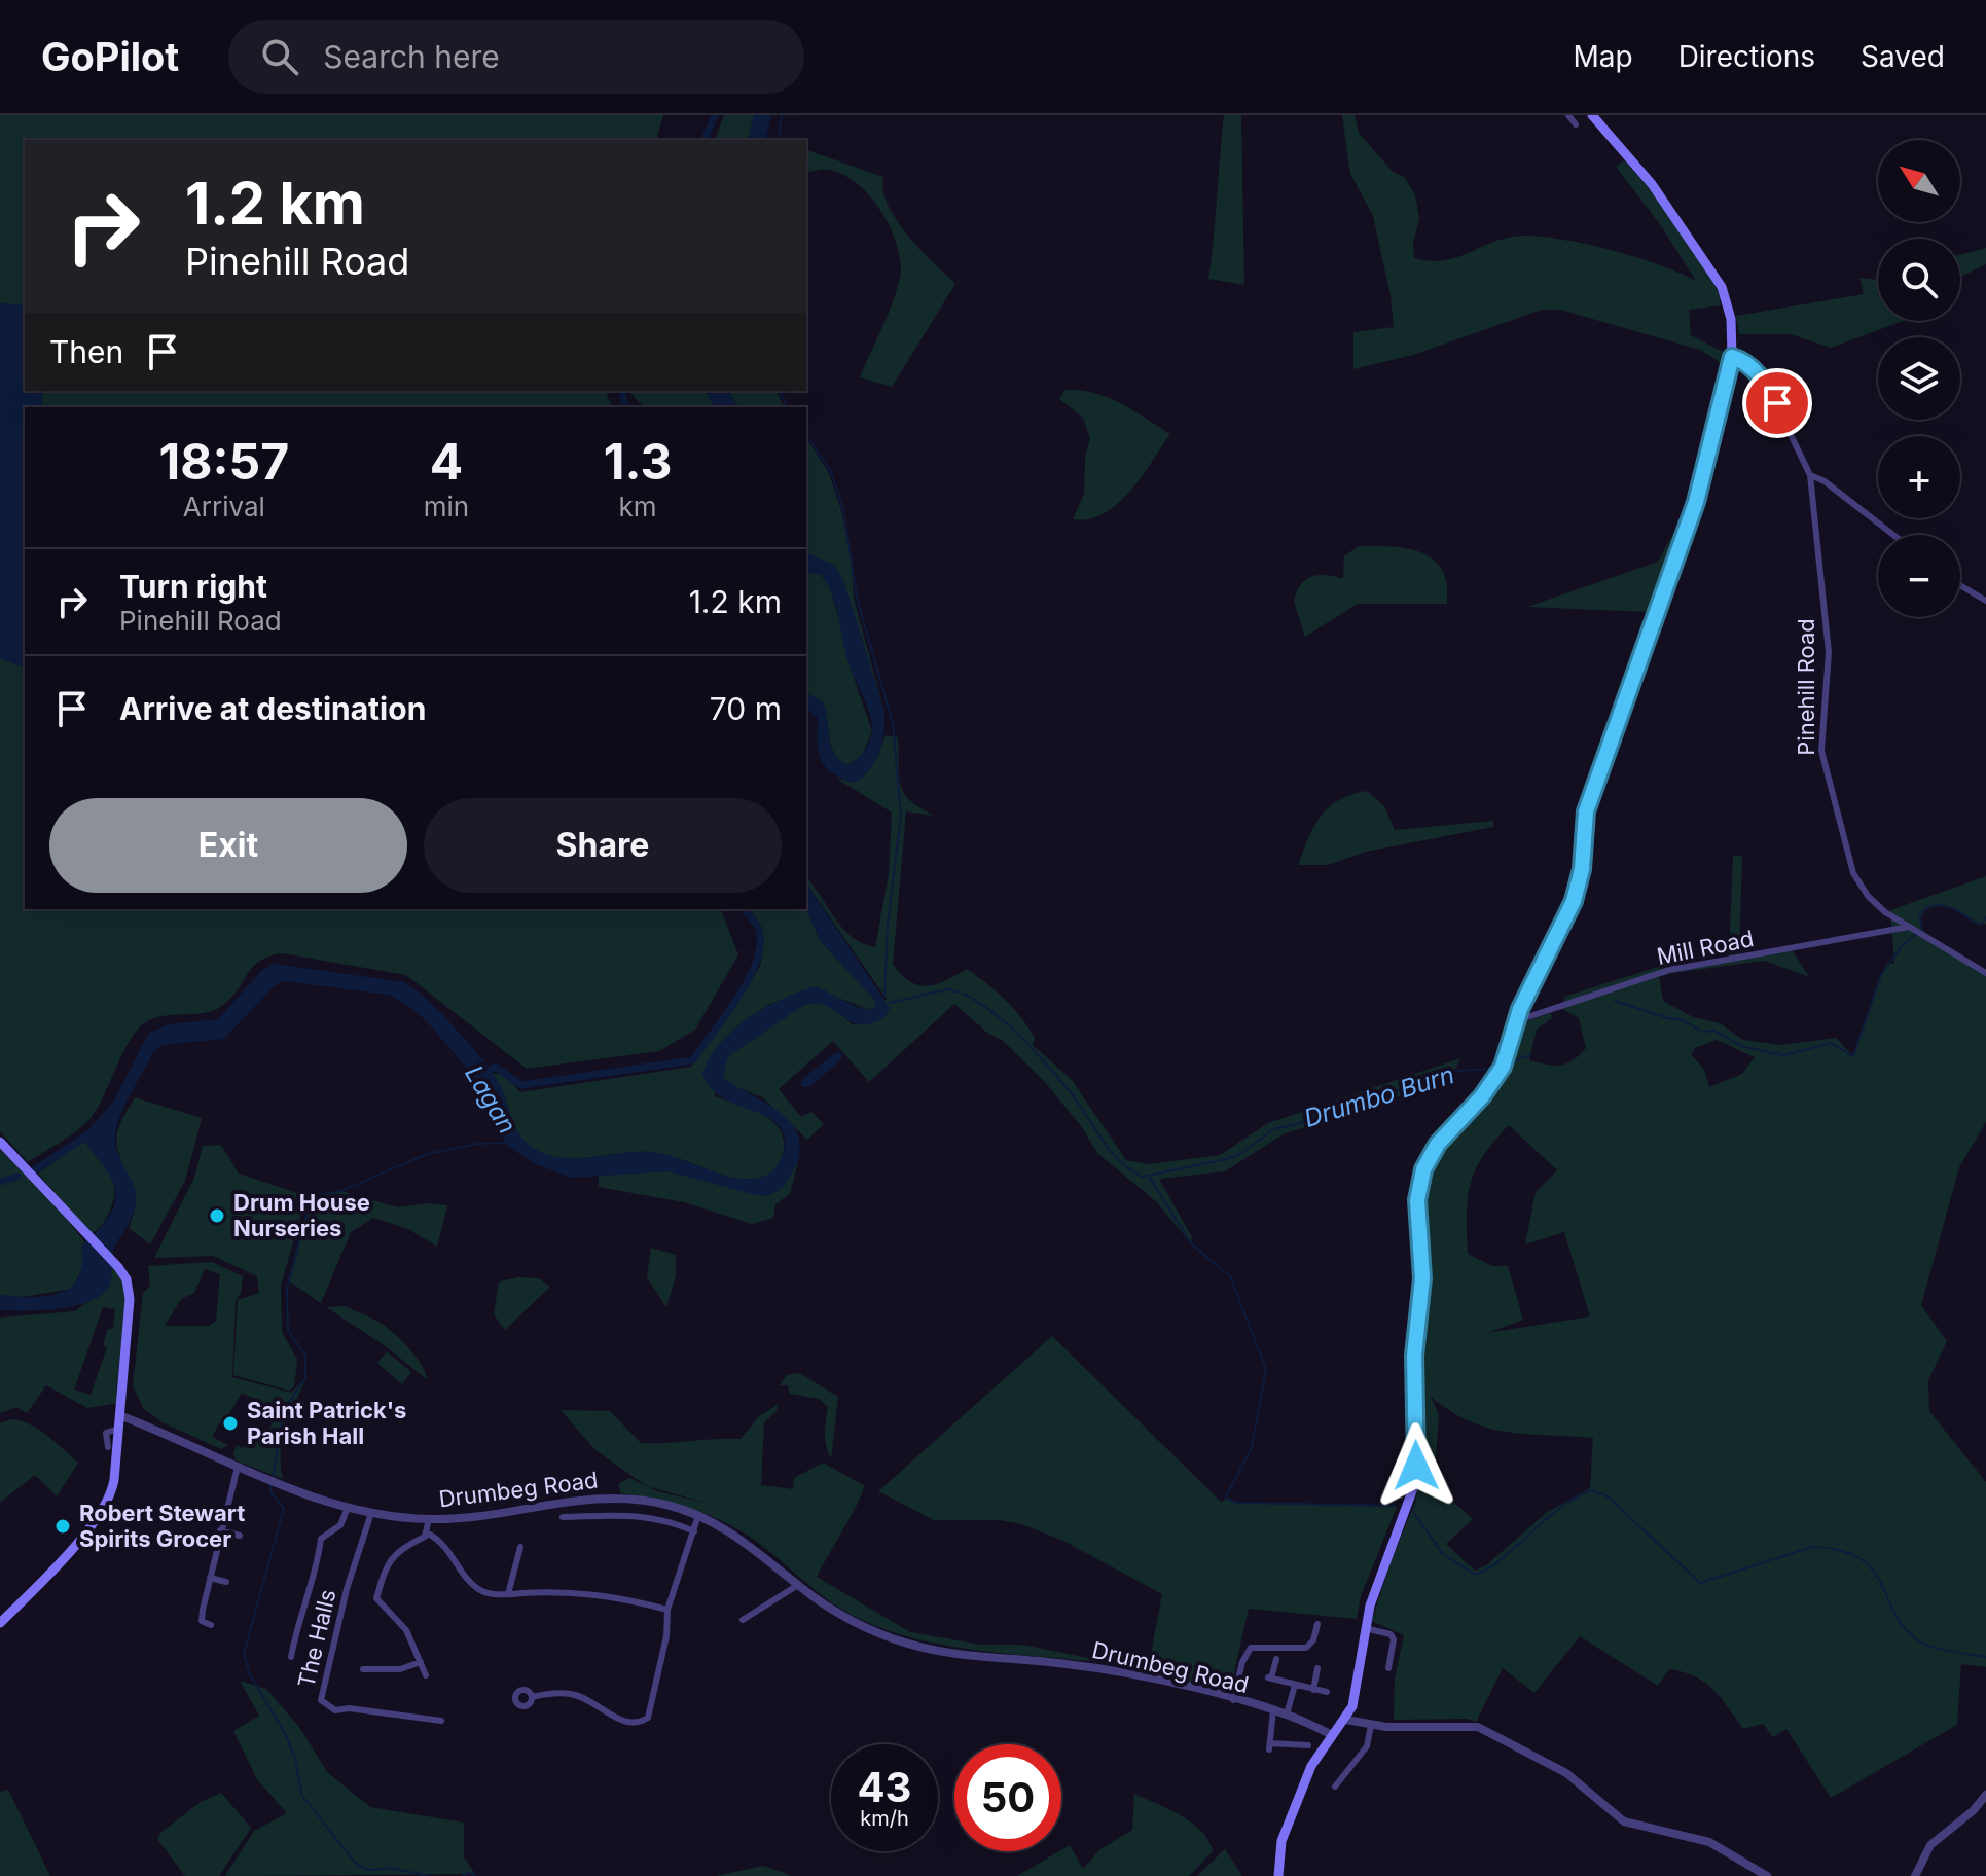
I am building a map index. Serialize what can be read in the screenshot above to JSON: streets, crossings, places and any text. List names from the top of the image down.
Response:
{
  "streets": {
    "street": [
      "Pinehill Road",
      "Mill Road",
      "Drumbeg Road",
      "The Halls"
    ]
  },
  "crossings": [
    ["Pinehill Road", "Mill Road"],
    ["Drumbeg Road", "The Halls"]
  ],
  "water": ["Drumbo Burn", "Lagan"],
  "places": ["Drum House Nurseries", "Saint Patrick's Parish Hall", "Robert Stewart Spirits Grocer"],
  "north": "top left",
  "page": {
    "header": "GoPilot",
    "search": "Search here",
    "nav": ["Map", "Directions", "Saved"],
    "map_buttons": ["+", "−"],
    "turn": ["1.2 km", "Pinehill Road"],
    "then": "Then",
    "eta": [
      "18:57",
      "Arrival",
      "4",
      "min",
      "1.3",
      "km"
    ],
    "list": [
      {
        "name": "Turn right",
        "note": "Pinehill Road",
        "value": "1.2 km"
      },
      {
        "name": "Arrive at destination",
        "value": "70 m"
      }
    ],
    "buttons": ["Exit", "Share"],
    "speed": "43 km/h",
    "limit": "50"
  }
}
